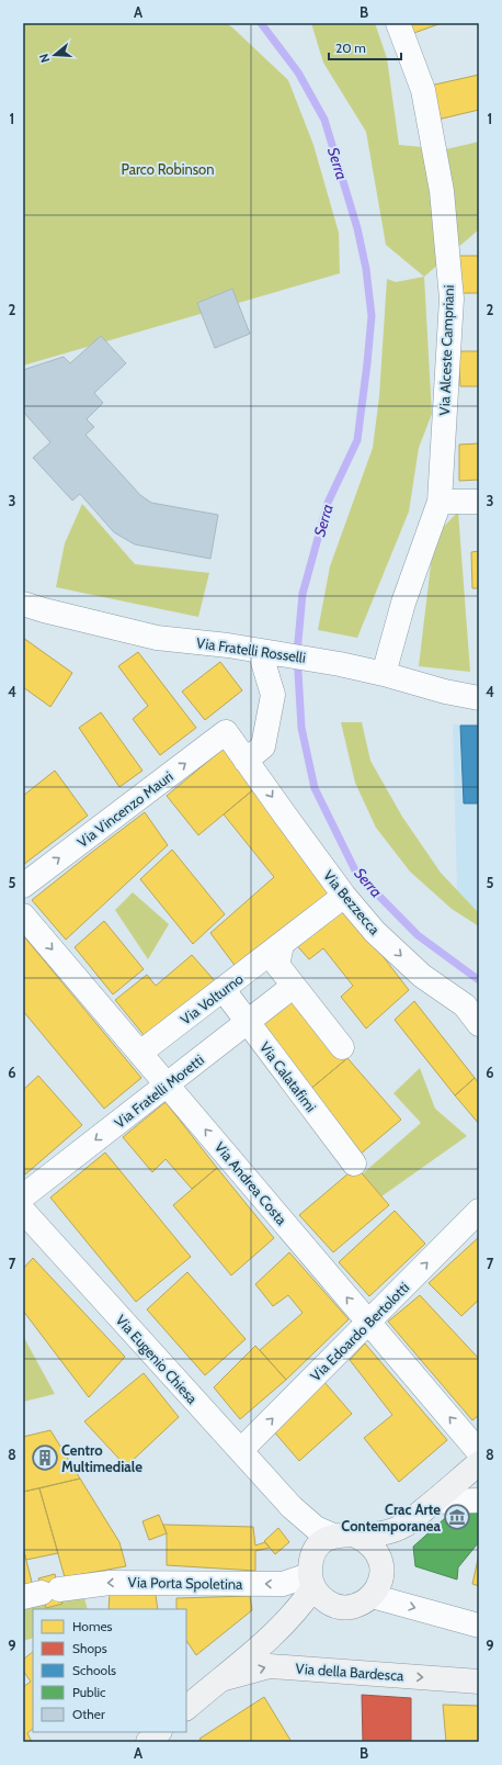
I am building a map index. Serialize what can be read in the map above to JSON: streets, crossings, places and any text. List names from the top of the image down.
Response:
{
  "streets": {
    "street": [
      "Via Alceste Campriani",
      "Via Fratelli Rosselli",
      "Via Vincenzo Mauri",
      "Via Bezzecca",
      "Via Volturno",
      "Via Calatafimi",
      "Via Fratelli Moretti",
      "Via Andrea Costa",
      "Via Edoardo Bertolotti",
      "Via Eugenio Chiesa",
      "Via Porta Spoletina",
      "Via della Bardesca"
    ]
  },
  "crossings": [
    ["Via Alceste Campriani", "Via Fratelli Rosselli"],
    ["Via Vincenzo Mauri", "Via Bezzecca"],
    ["Via Bezzecca", "Via Volturno"],
    ["Via Volturno", "Via Calatafimi"],
    ["Via Volturno", "Via Andrea Costa"],
    ["Via Calatafimi", "Via Fratelli Moretti"],
    ["Via Fratelli Moretti", "Via Andrea Costa"],
    ["Via Andrea Costa", "Via Edoardo Bertolotti"],
    ["Via Edoardo Bertolotti", "Via Eugenio Chiesa"],
    ["Via Eugenio Chiesa", "Via Porta Spoletina"]
  ],
  "one_way": [
    "Via Vincenzo Mauri",
    "Via Bezzecca",
    "Via Fratelli Moretti",
    "Via Porta Spoletina"
  ],
  "water": ["Serra"],
  "parks": ["Parco Robinson"],
  "places": {
    "building": ["Centro Multimediale"],
    "museum": ["Crac Arte Contemporanea"]
  },
  "legend": [
    "Homes",
    "Shops",
    "Schools",
    "Public",
    "Other"
  ],
  "scale_bar": "20 m",
  "north": "left",
  "grid": {
    "columns": ["A", "B"],
    "rows": [
      "1",
      "2",
      "3",
      "4",
      "5",
      "6",
      "7",
      "8",
      "9"
    ]
  }
}
